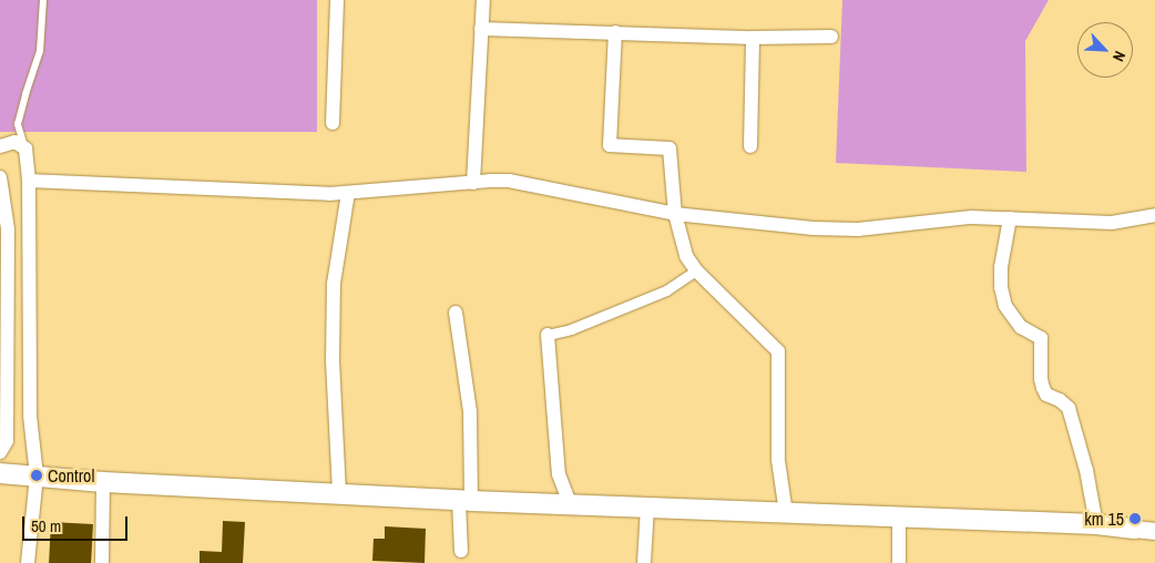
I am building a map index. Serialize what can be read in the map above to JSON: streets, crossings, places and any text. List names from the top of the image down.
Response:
{
  "places": ["Control", "km 15"],
  "scale_bar": "50 m",
  "north": "bottom right"
}
